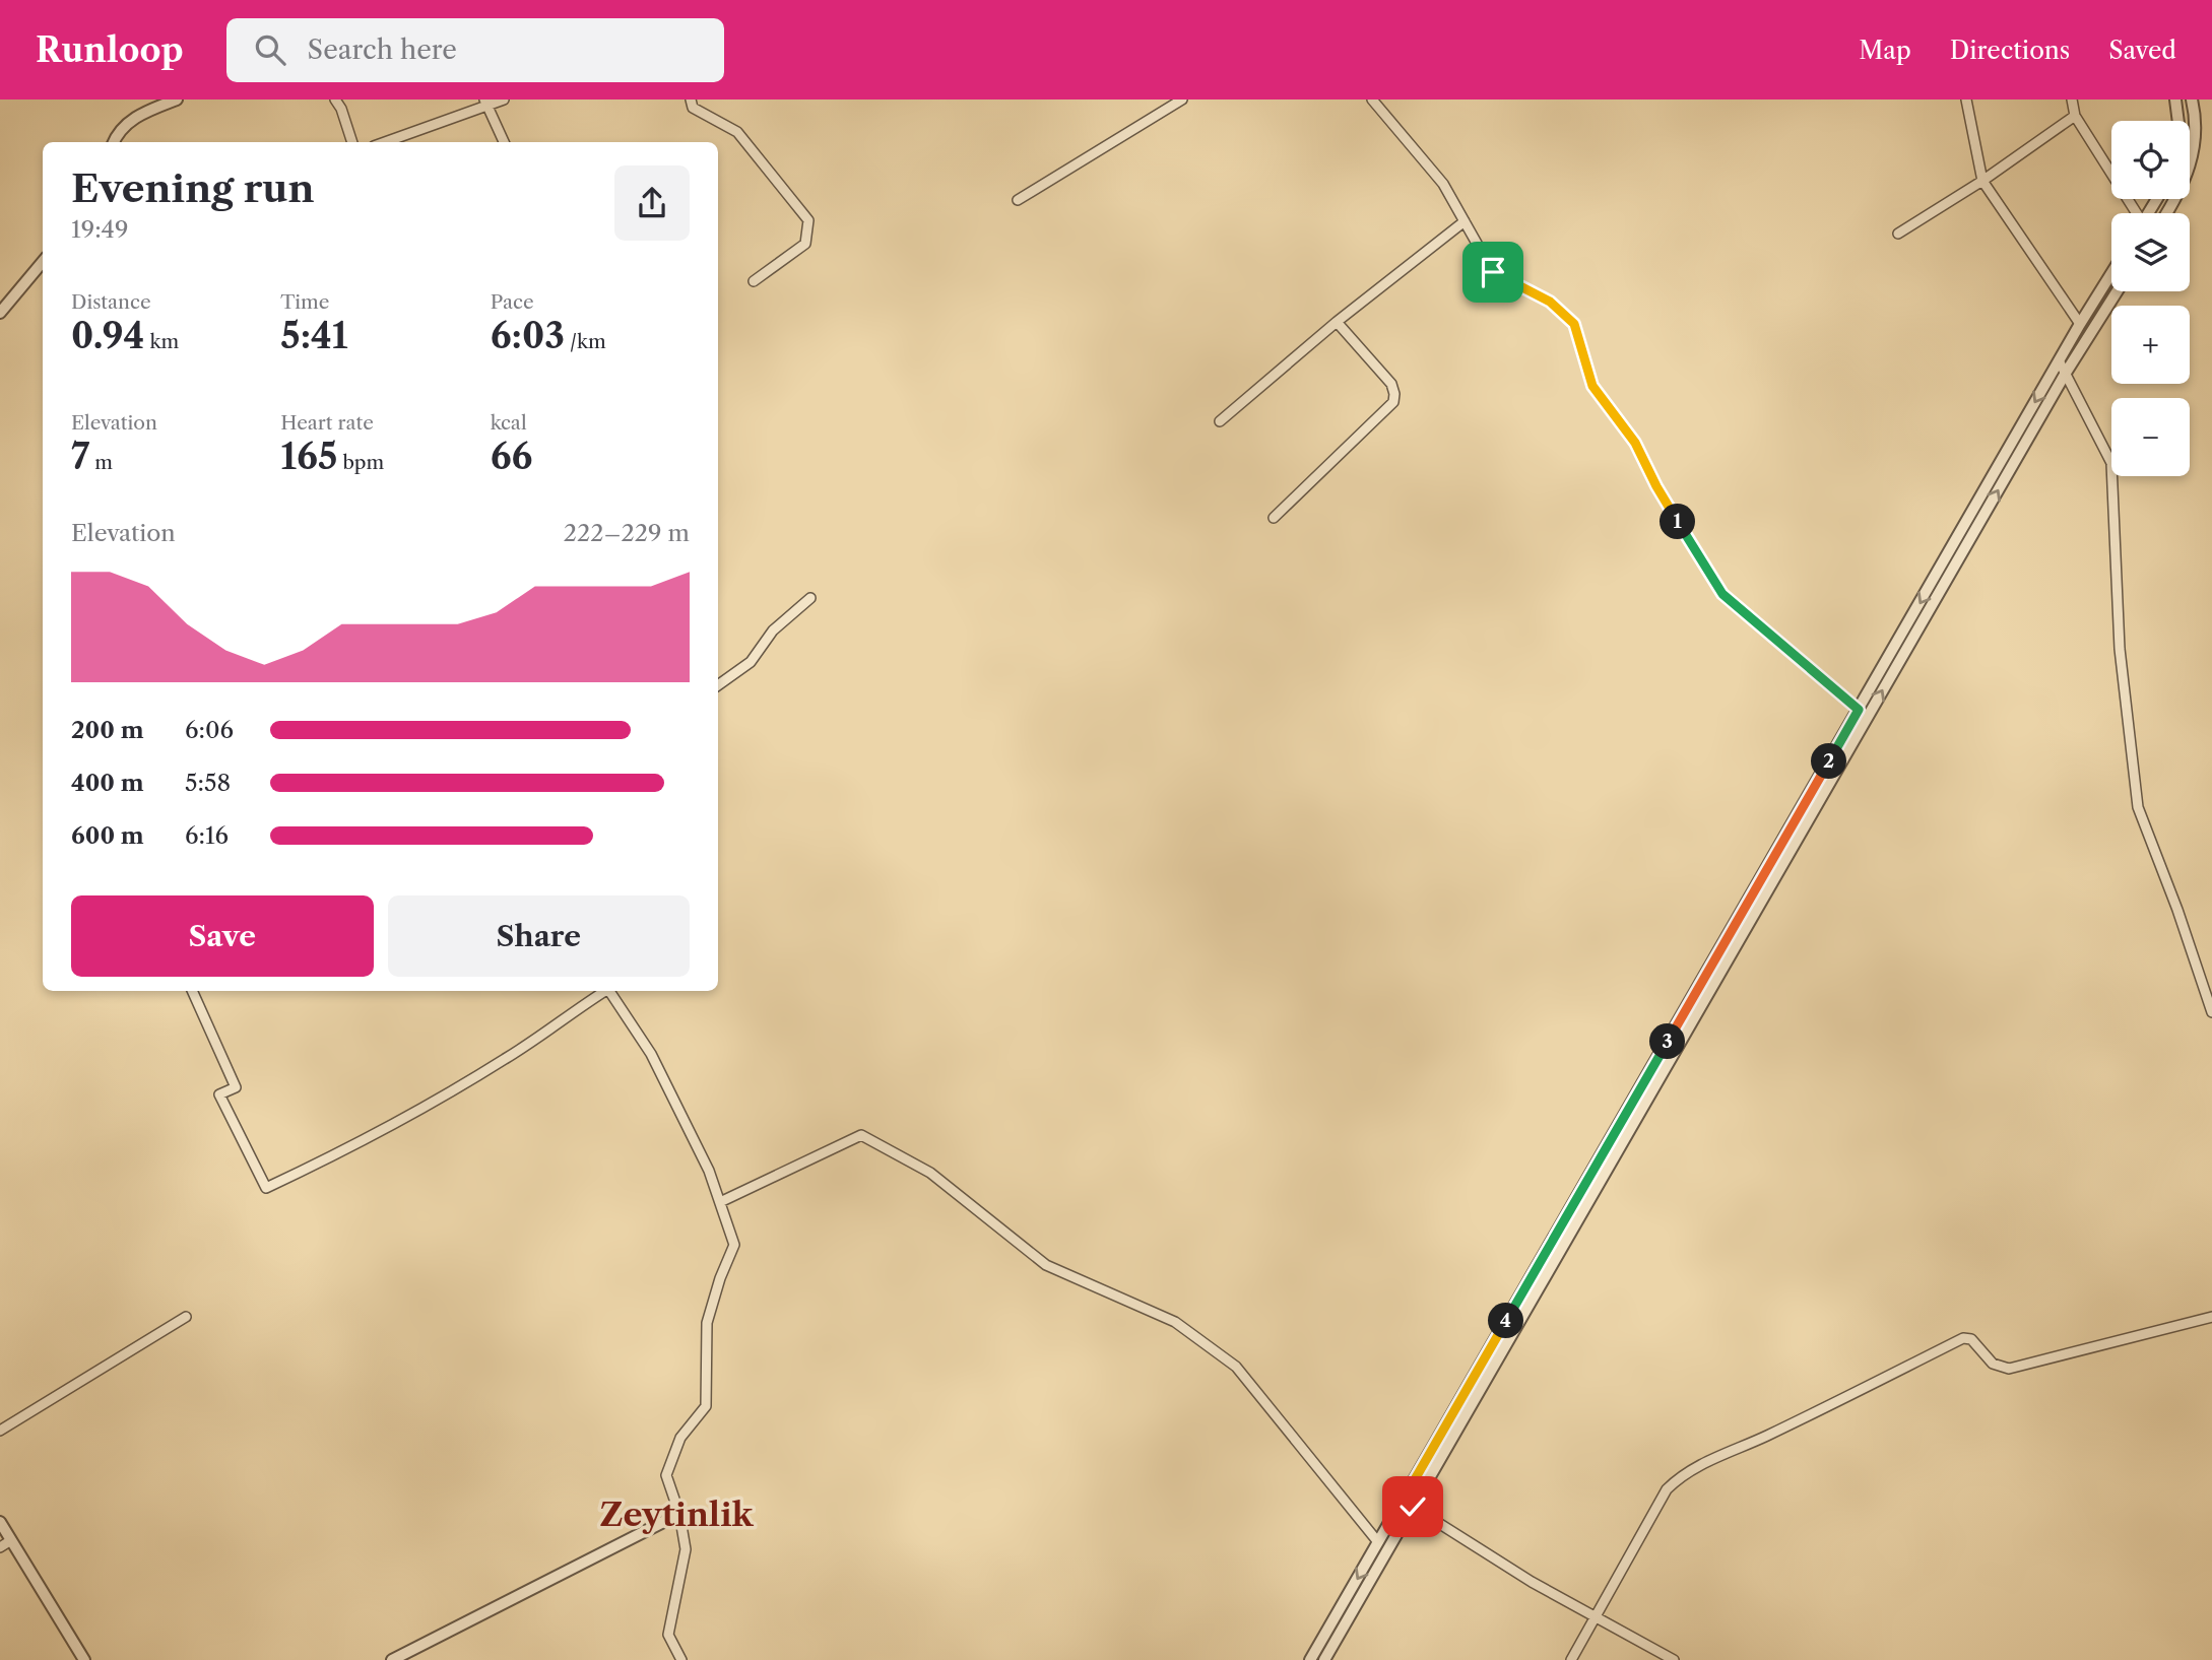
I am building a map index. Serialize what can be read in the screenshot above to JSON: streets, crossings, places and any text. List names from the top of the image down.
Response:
{
  "districts": ["Zeytinlik"],
  "page": {
    "header": "Runloop",
    "search": "Search here",
    "nav": ["Map", "Directions", "Saved"],
    "map_buttons": ["+", "−"],
    "heading": ["Evening run", "19:49"],
    "stats": [
      ["Distance", "0.94 km"],
      ["Time", "5:41"],
      ["Pace", "6:03 /km"],
      ["Elevation", "7 m"],
      ["Heart rate", "165 bpm"],
      ["kcal", "66"]
    ],
    "pins": [
      "1",
      "2",
      "3",
      "4"
    ],
    "chart": ["Elevation", "222–229 m"],
    "list": [
      {
        "name": "200 m",
        "note": "6:06"
      },
      {
        "name": "400 m",
        "note": "5:58"
      },
      {
        "name": "600 m",
        "note": "6:16"
      }
    ],
    "buttons": ["Save", "Share"]
  }
}
